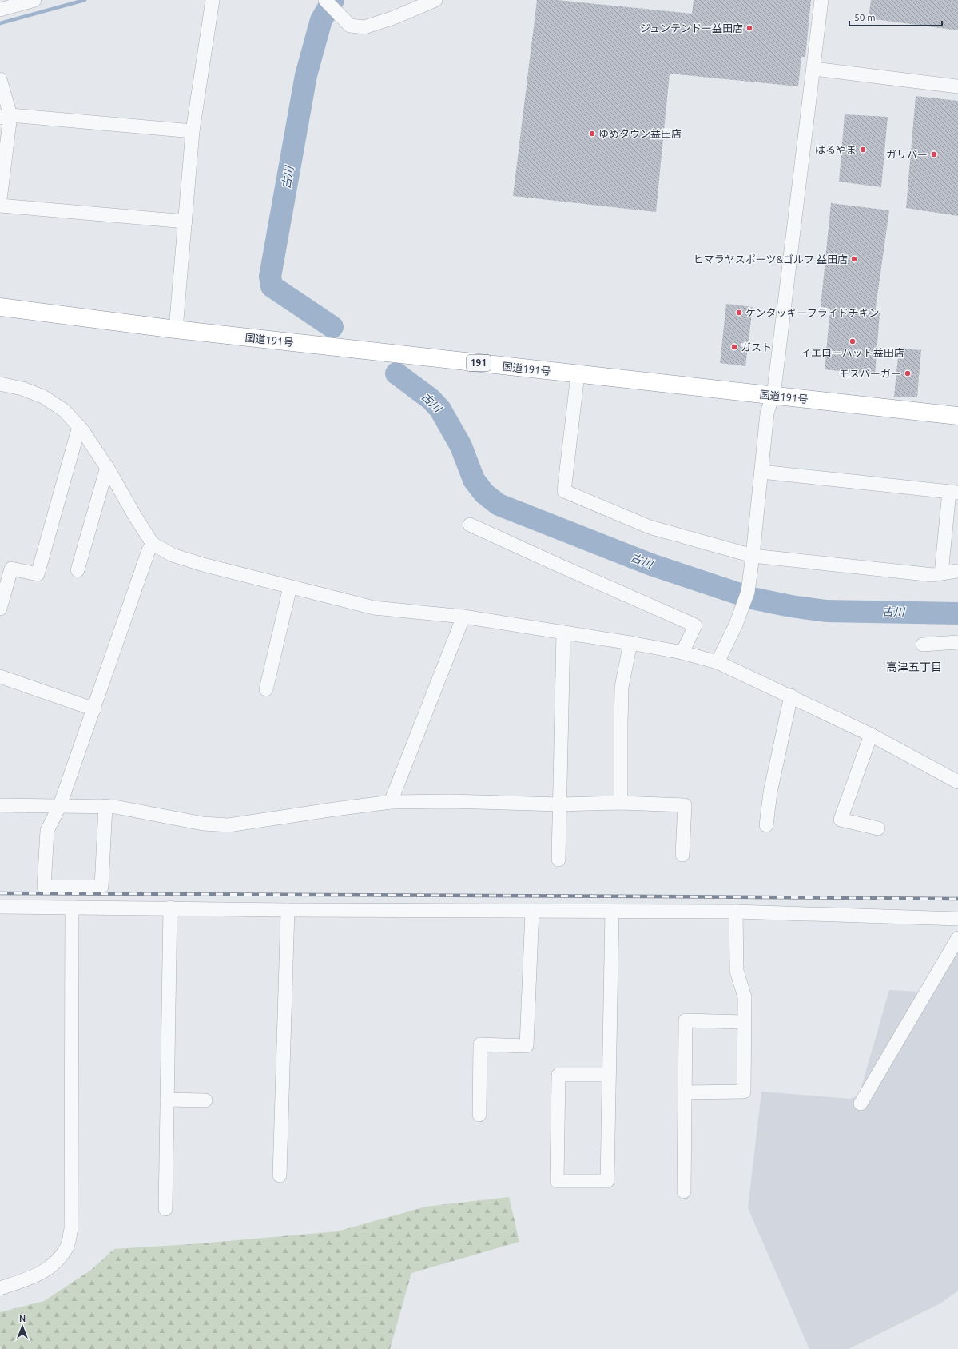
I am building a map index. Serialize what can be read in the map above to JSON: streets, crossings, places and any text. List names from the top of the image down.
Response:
{
  "streets": {
    "highway": ["国道191号", "191"]
  },
  "districts": ["高津五丁目"],
  "water": ["古川"],
  "places": [
    "ジュンテンドー益田店",
    "ゆめタウン益田店",
    "はるやま",
    "ガリバー",
    "ヒマラヤスポーツ&ゴルフ 益田店",
    "ケンタッキーフライドチキン",
    "イエローハット益田店",
    "ガスト",
    "モスバーガー"
  ],
  "scale_bar": "50 m",
  "north": "top"
}
